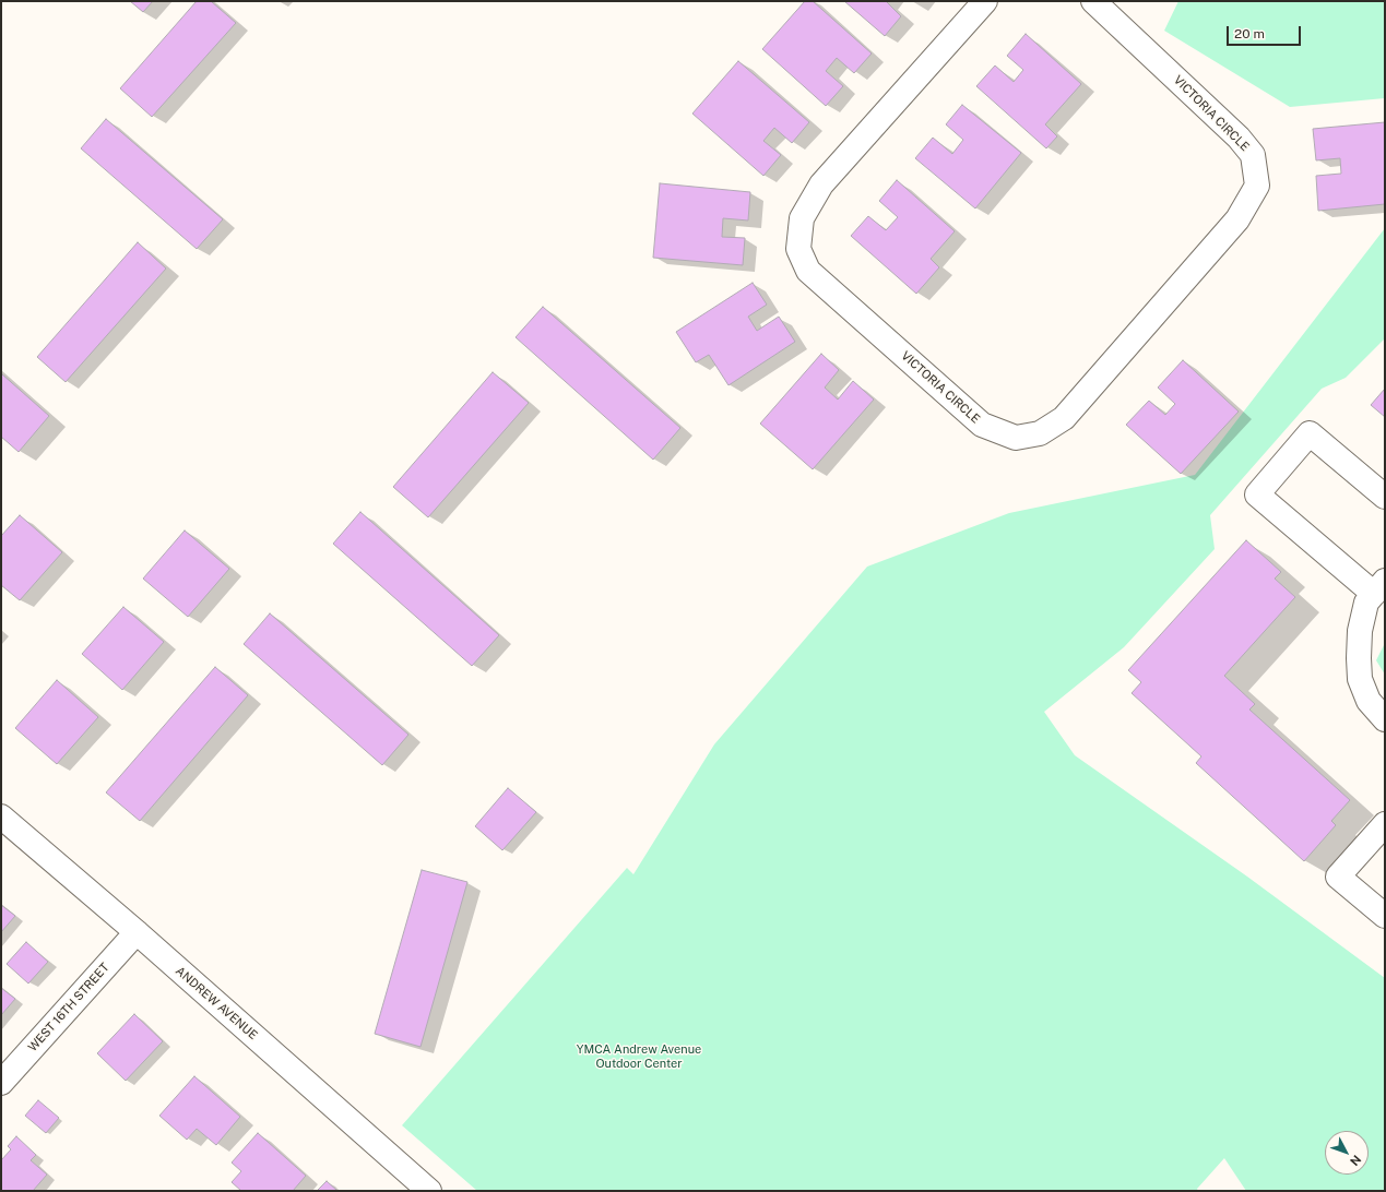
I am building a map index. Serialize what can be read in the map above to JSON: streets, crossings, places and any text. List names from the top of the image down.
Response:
{
  "streets": {
    "street": ["VICTORIA CIRCLE", "ANDREW AVENUE", "WEST 16TH STREET"]
  },
  "crossings": [
    ["ANDREW AVENUE", "WEST 16TH STREET"]
  ],
  "parks": ["YMCA Andrew Avenue Outdoor Center"],
  "scale_bar": "20 m",
  "north": "bottom right"
}
